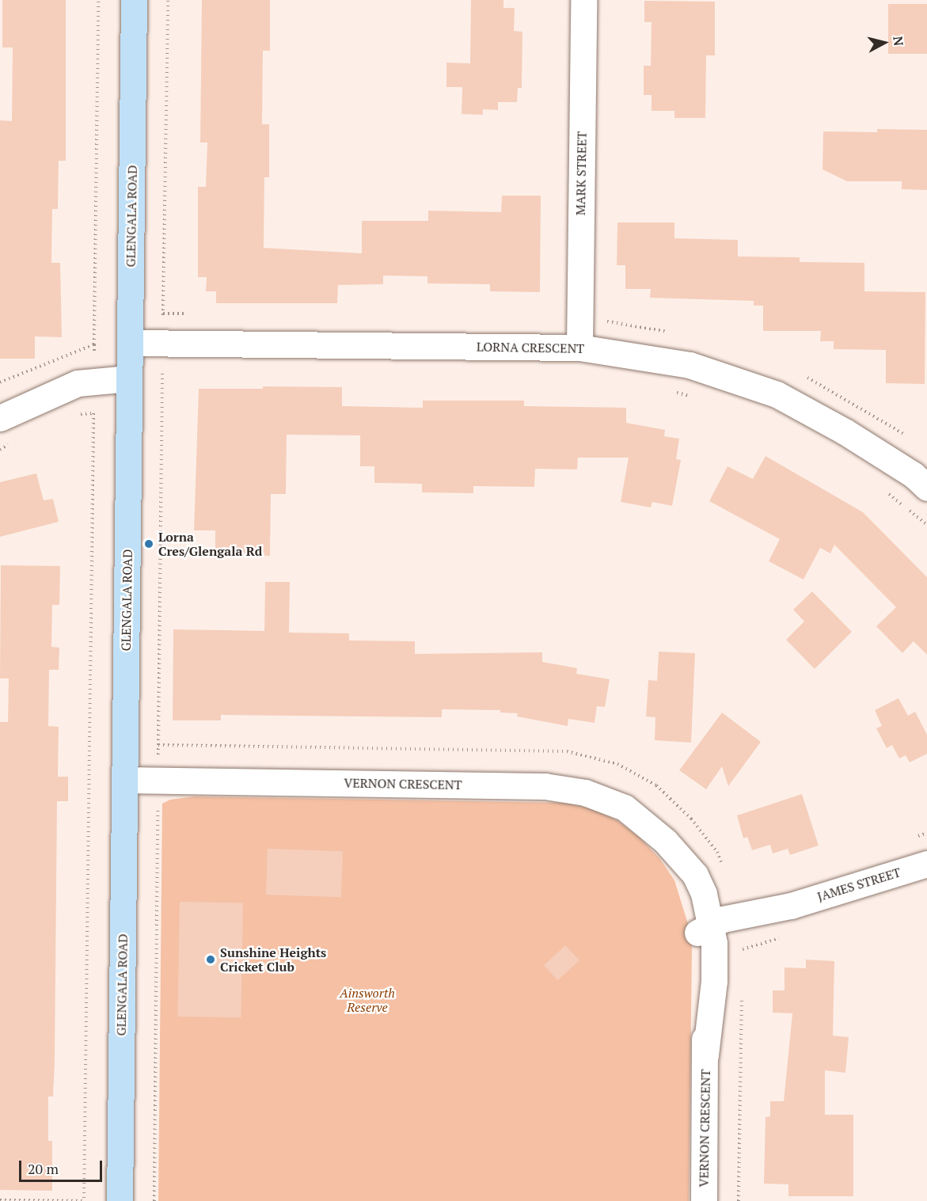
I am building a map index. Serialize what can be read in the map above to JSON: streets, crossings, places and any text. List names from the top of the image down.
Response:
{
  "streets": {
    "street": [
      "MARK STREET",
      "GLENGALA ROAD",
      "LORNA CRESCENT",
      "VERNON CRESCENT",
      "JAMES STREET"
    ]
  },
  "crossings": [
    ["MARK STREET", "LORNA CRESCENT"],
    ["GLENGALA ROAD", "LORNA CRESCENT"],
    ["GLENGALA ROAD", "VERNON CRESCENT"],
    ["VERNON CRESCENT", "JAMES STREET"]
  ],
  "parks": ["Ainsworth Reserve"],
  "places": ["Lorna Cres/Glengala Rd", "Sunshine Heights Cricket Club"],
  "scale_bar": "20 m",
  "north": "right"
}
